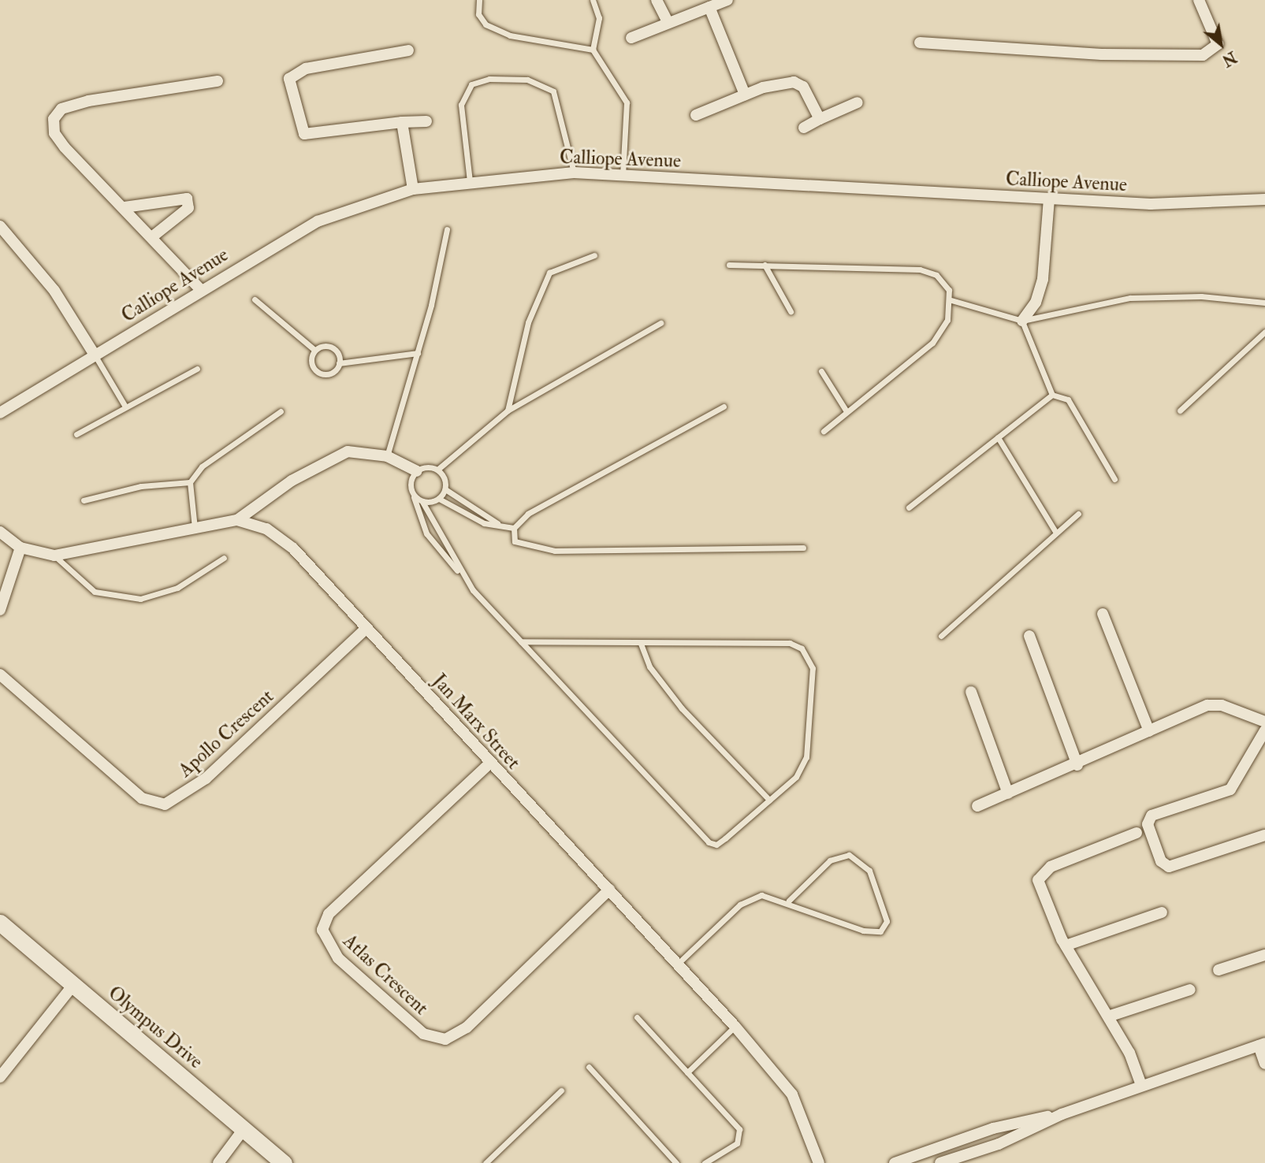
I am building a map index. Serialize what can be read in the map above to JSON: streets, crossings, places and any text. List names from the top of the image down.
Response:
{
  "streets": {
    "street": [
      "Calliope Avenue",
      "Jan Marx Street",
      "Apollo Crescent",
      "Atlas Crescent",
      "Olympus Drive"
    ]
  },
  "crossings": [
    ["Jan Marx Street", "Apollo Crescent"],
    ["Jan Marx Street", "Atlas Crescent"]
  ],
  "north": "bottom right"
}
